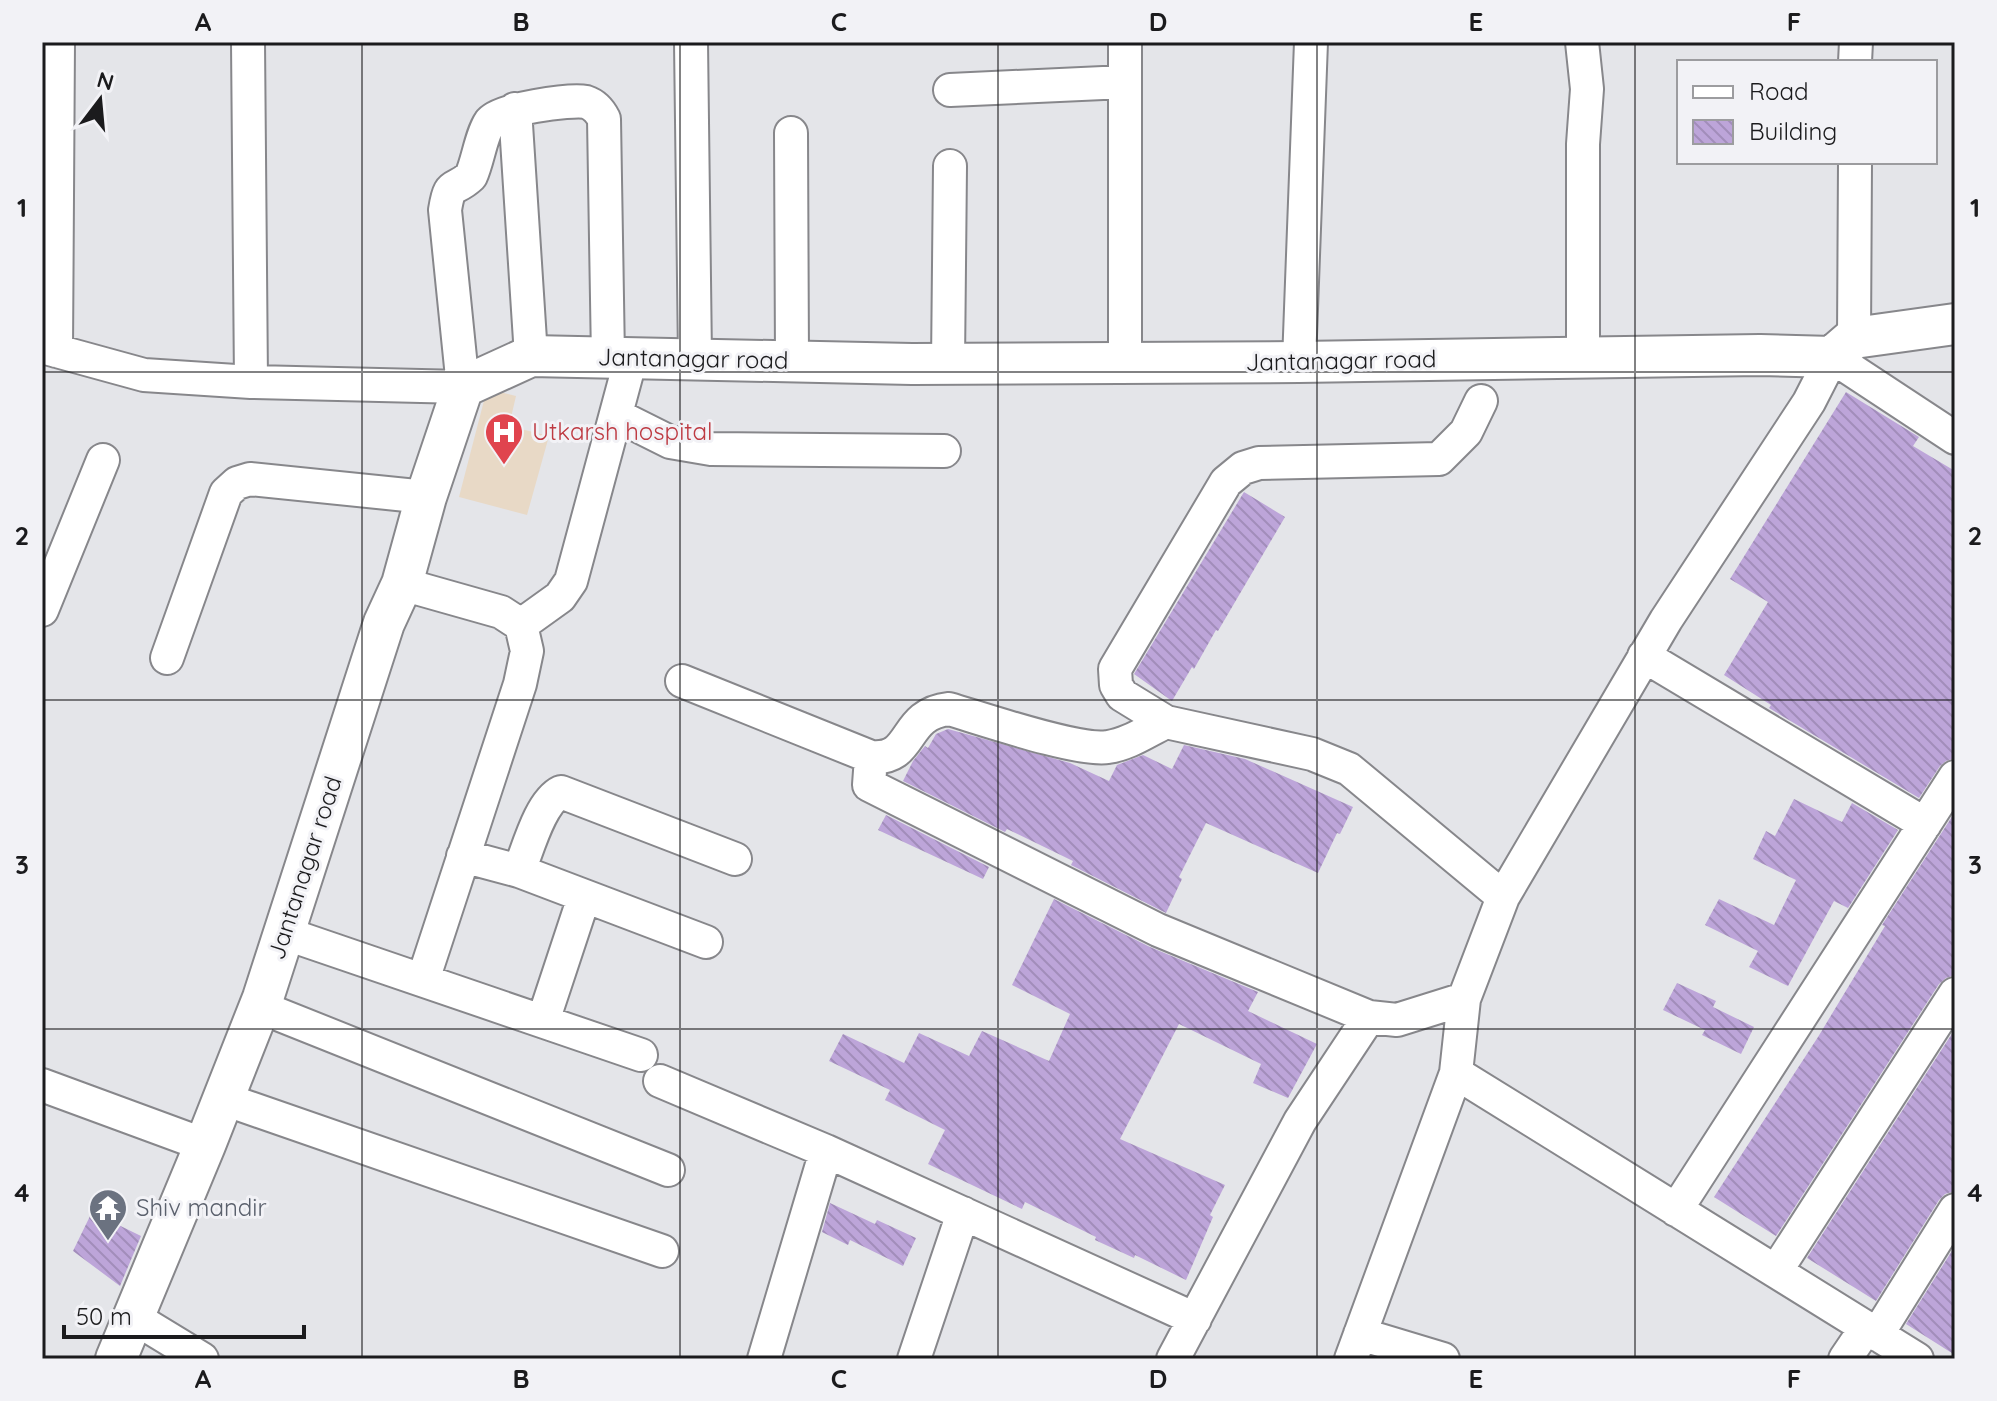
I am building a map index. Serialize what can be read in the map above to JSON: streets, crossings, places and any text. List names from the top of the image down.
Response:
{
  "streets": {
    "street": ["Jantanagar road"]
  },
  "places": {
    "hospital": ["Utkarsh hospital"],
    "temple": ["Shiv mandir"]
  },
  "legend": ["Road", "Building"],
  "scale_bar": "50 m",
  "north": "top",
  "grid": {
    "columns": [
      "A",
      "B",
      "C",
      "D",
      "E",
      "F"
    ],
    "rows": [
      "1",
      "2",
      "3",
      "4"
    ]
  }
}
